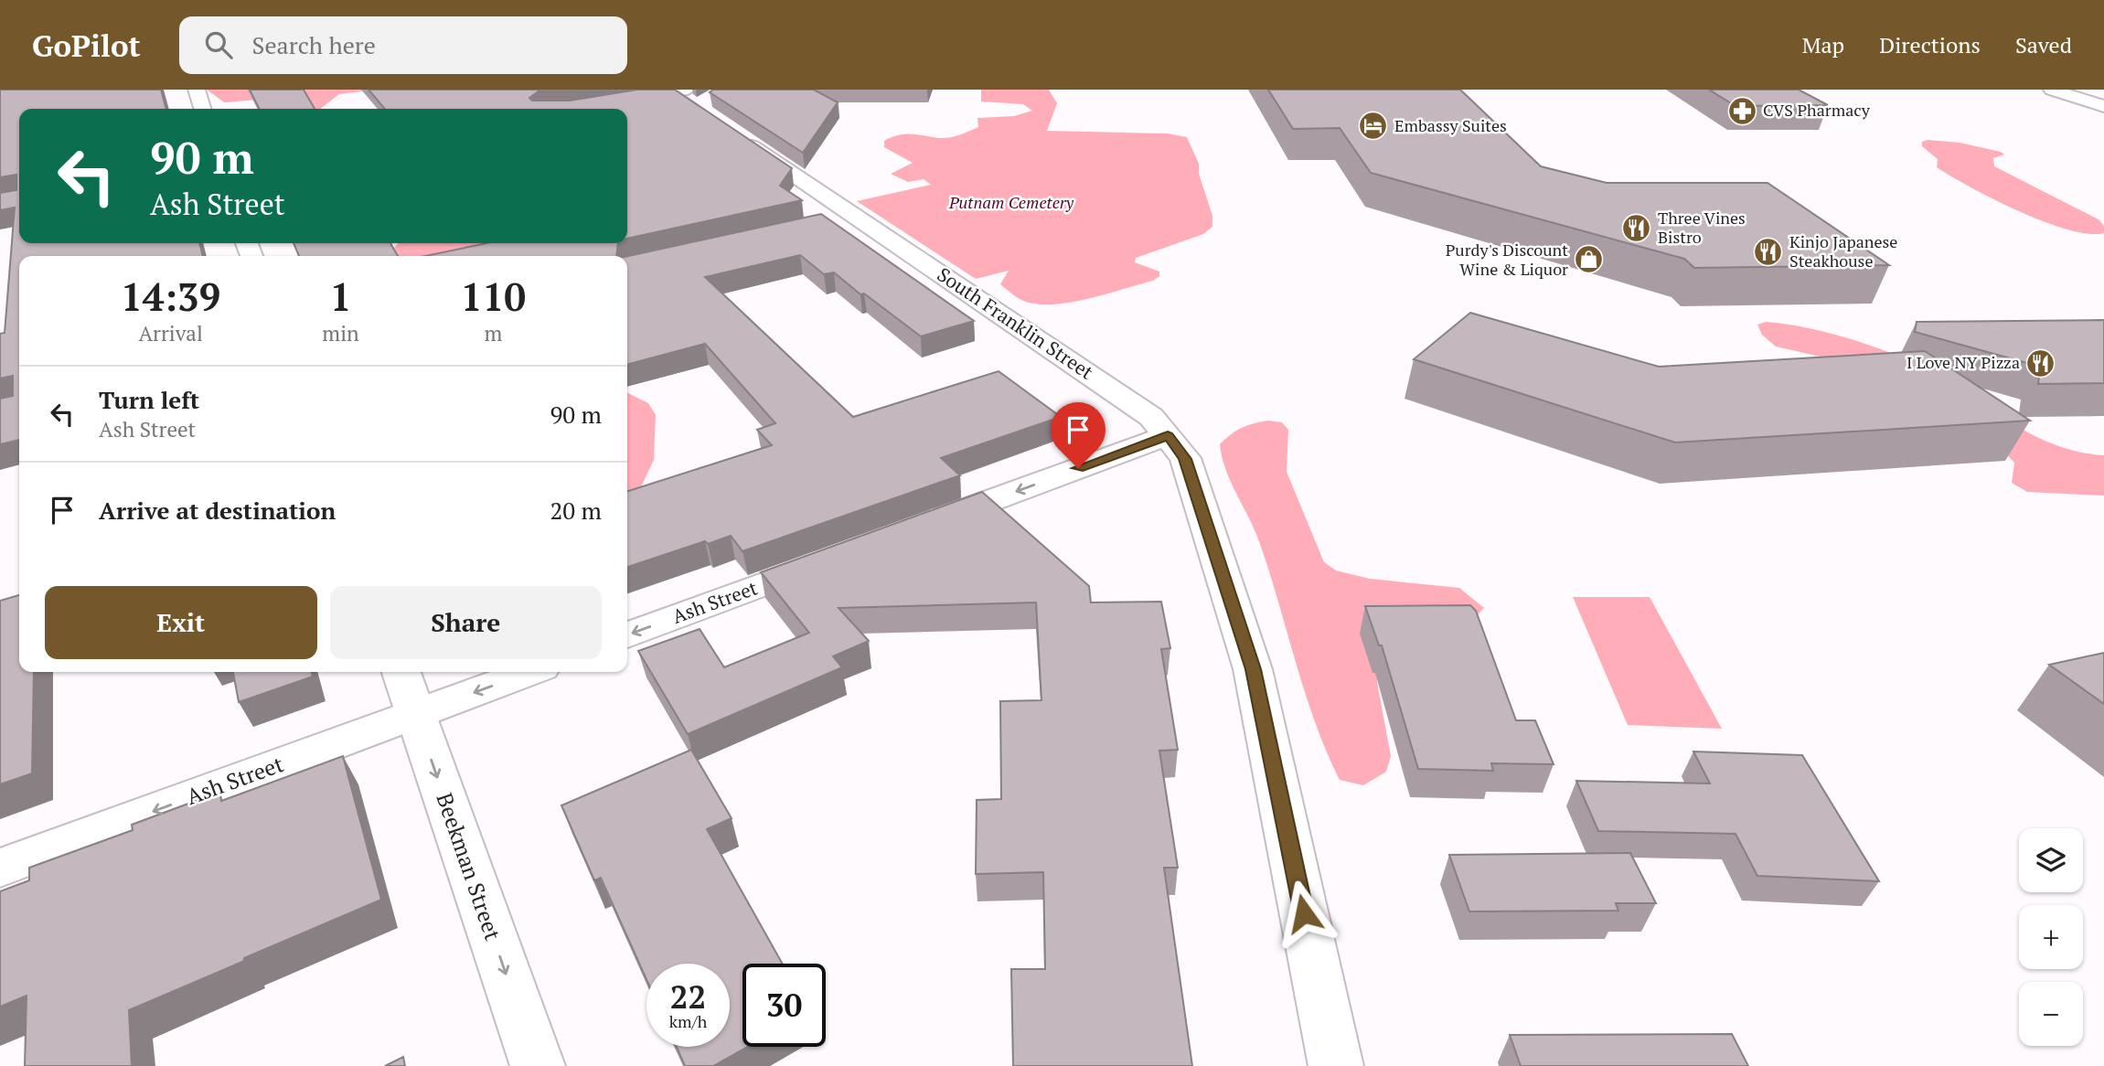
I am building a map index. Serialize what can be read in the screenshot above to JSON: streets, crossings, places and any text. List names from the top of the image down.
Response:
{
  "streets": {
    "street": ["South Franklin Street", "Ash Street", "Beekman Street"]
  },
  "crossings": [
    ["Ash Street", "Beekman Street"]
  ],
  "one_way": ["Ash Street", "Beekman Street"],
  "parks": ["Putnam Cemetery"],
  "places": {
    "pharmacy": ["CVS Pharmacy"],
    "hotel": ["Embassy Suites"],
    "restaurant": ["Three Vines Bistro", "Kinjo Japanese Steakhouse", "I Love NY Pizza"],
    "shop": ["Purdy's Discount Wine & Liquor"]
  },
  "page": {
    "header": "GoPilot",
    "search": "Search here",
    "nav": ["Map", "Directions", "Saved"],
    "turn": ["90 m", "Ash Street"],
    "eta": [
      "14:39",
      "Arrival",
      "1",
      "min",
      "110",
      "m"
    ],
    "list": [
      {
        "name": "Turn left",
        "note": "Ash Street",
        "value": "90 m"
      },
      {
        "name": "Arrive at destination",
        "value": "20 m"
      }
    ],
    "buttons": ["Exit", "Share"],
    "map_buttons": ["+", "−"],
    "speed": "22 km/h",
    "limit": "30"
  }
}
